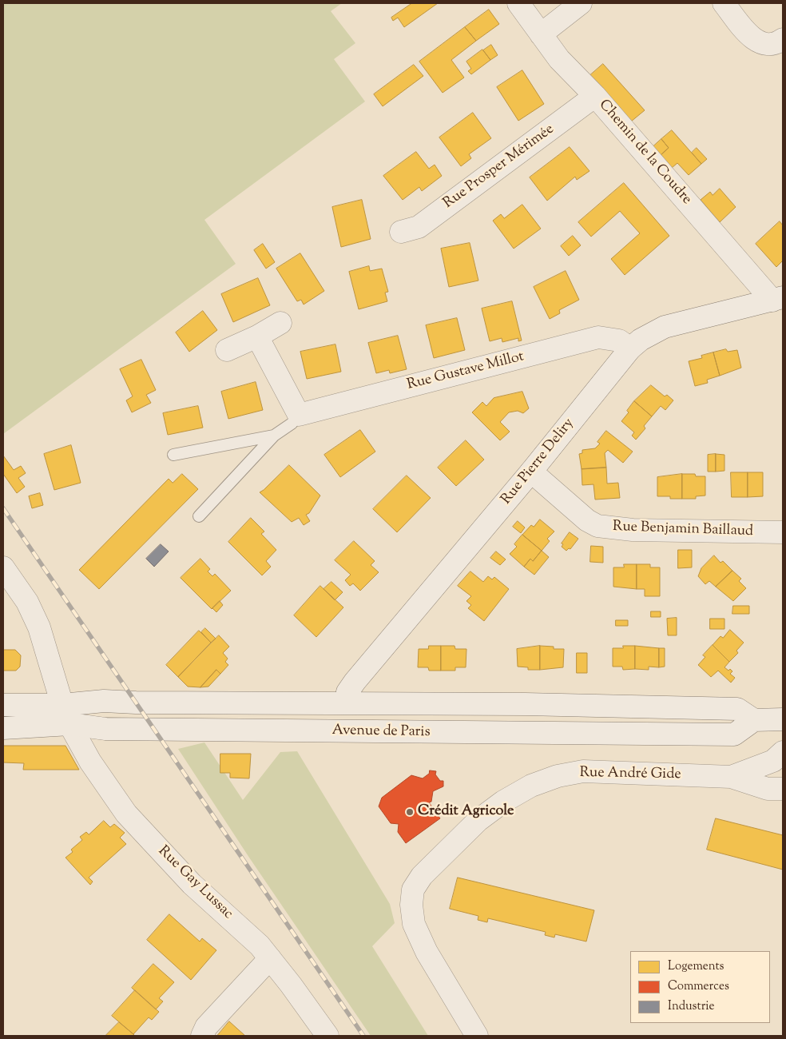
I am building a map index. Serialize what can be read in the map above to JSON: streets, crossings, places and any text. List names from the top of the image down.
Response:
{
  "streets": {
    "street": [
      "Chemin de la Coudre",
      "Rue Prosper Mérimée",
      "Rue Gustave Millot",
      "Rue Pierre Deliry",
      "Rue Benjamin Baillaud",
      "Avenue de Paris",
      "Rue André Gide",
      "Rue Gay Lussac"
    ]
  },
  "crossings": [
    ["Chemin de la Coudre", "Rue Prosper Mérimée"],
    ["Chemin de la Coudre", "Rue Pierre Deliry"],
    ["Rue Gustave Millot", "Rue Pierre Deliry"],
    ["Rue Pierre Deliry", "Rue Benjamin Baillaud"],
    ["Rue Pierre Deliry", "Avenue de Paris"],
    ["Avenue de Paris", "Rue Gay Lussac"]
  ],
  "places": ["Crédit Agricole"],
  "legend": ["Logements", "Commerces", "Industrie"]
}
